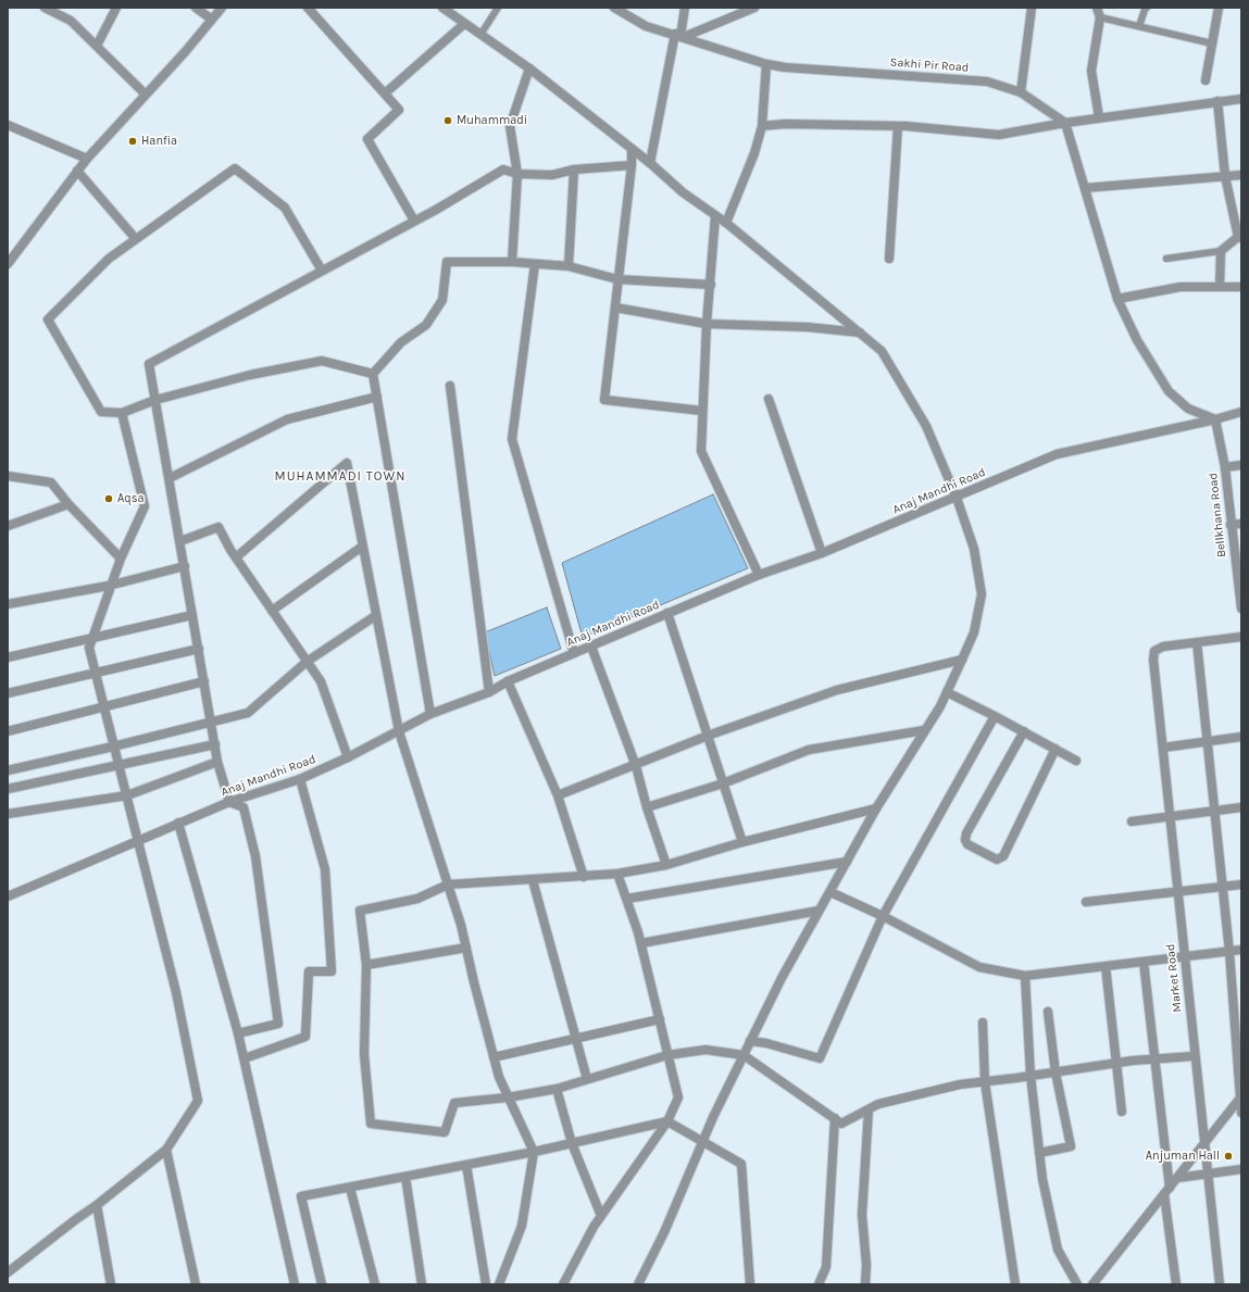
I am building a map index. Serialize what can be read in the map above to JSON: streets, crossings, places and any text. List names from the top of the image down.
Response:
{
  "streets": {
    "street": [
      "Sakhi Pir Road",
      "Anaj Mandhi Road",
      "Bellkhana Road",
      "Market Road"
    ]
  },
  "crossings": [
    ["Anaj Mandhi Road", "Bellkhana Road"]
  ],
  "districts": ["MUHAMMADI TOWN"],
  "places": [
    "Muhammadi",
    "Hanfia",
    "Aqsa",
    "Anjuman Hall"
  ]
}
